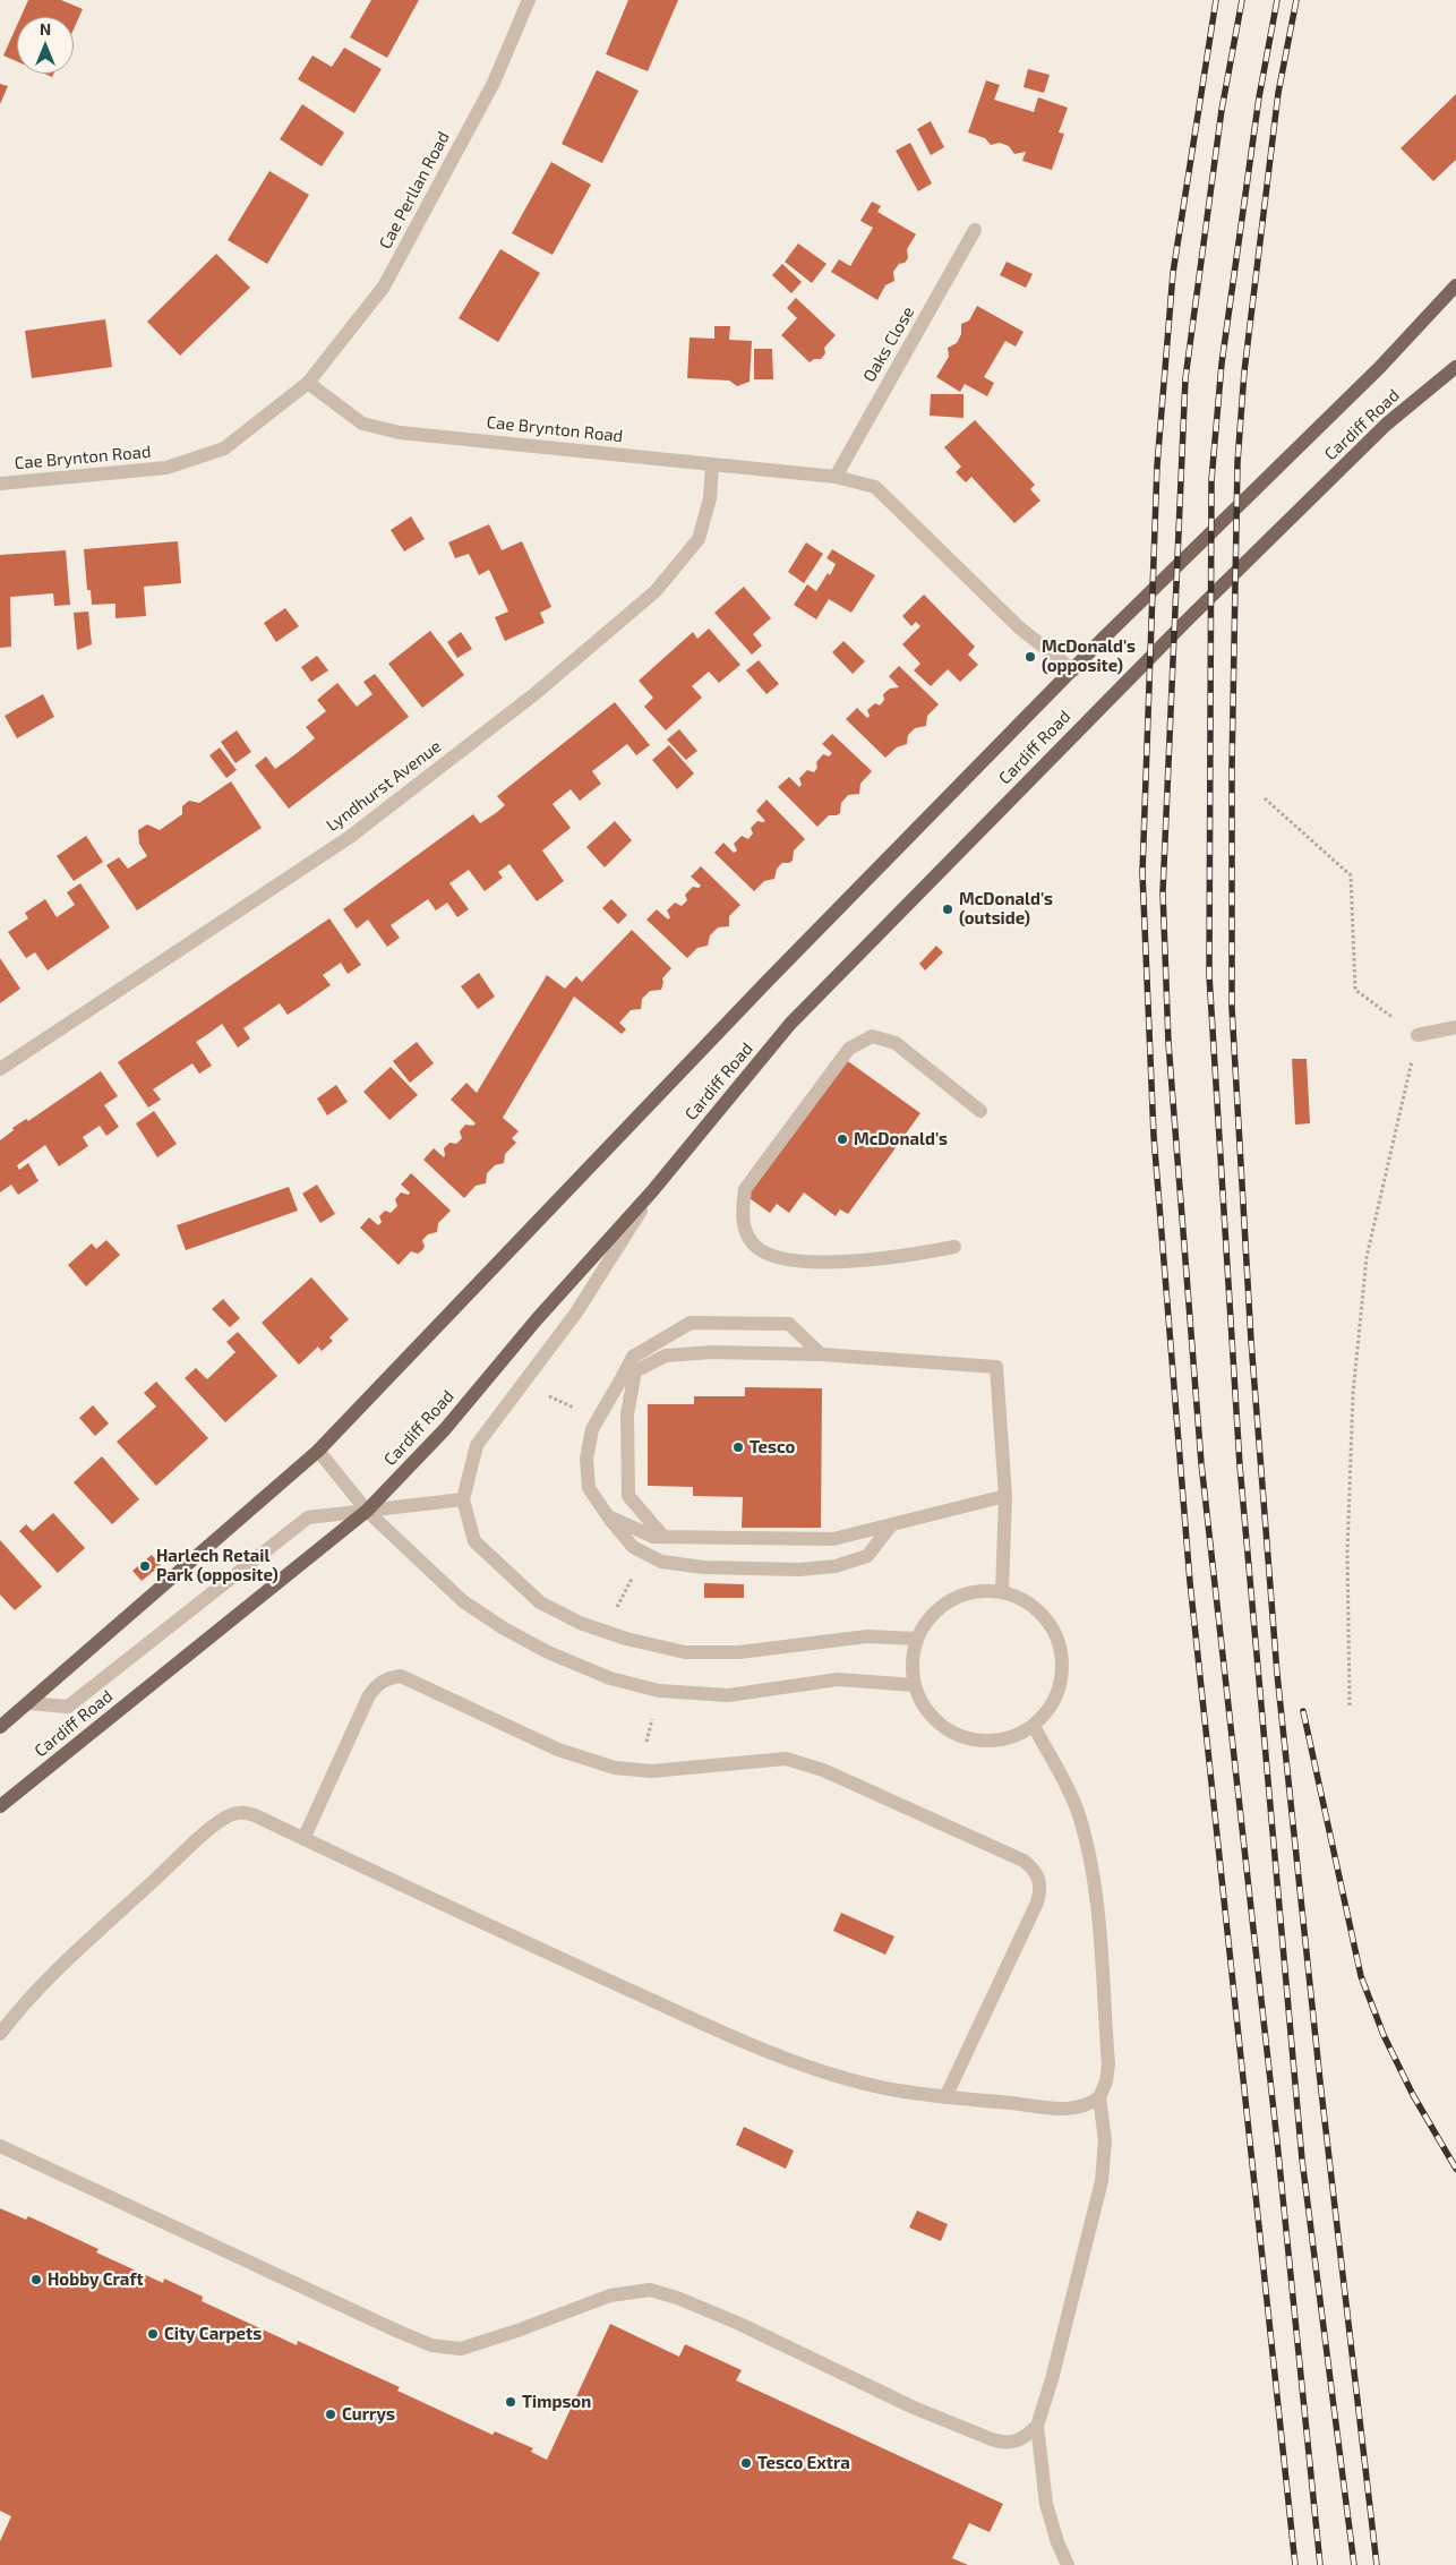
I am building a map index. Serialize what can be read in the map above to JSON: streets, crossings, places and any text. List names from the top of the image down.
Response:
{
  "streets": {
    "main road": ["Cardiff Road"],
    "street": [
      "Cae Perllan Road",
      "Oaks Close",
      "Cae Brynton Road",
      "Lyndhurst Avenue"
    ]
  },
  "crossings": [
    ["Cae Perllan Road", "Cae Brynton Road"],
    ["Oaks Close", "Cae Brynton Road"],
    ["Cardiff Road", "Cae Brynton Road"],
    ["Cae Brynton Road", "Lyndhurst Avenue"]
  ],
  "places": [
    "McDonald's (opposite)",
    "McDonald's (outside)",
    "McDonald's",
    "Tesco",
    "Harlech Retail Park (opposite)",
    "Hobby Craft",
    "City Carpets",
    "Timpson",
    "Currys",
    "Tesco Extra"
  ],
  "north": "top"
}
